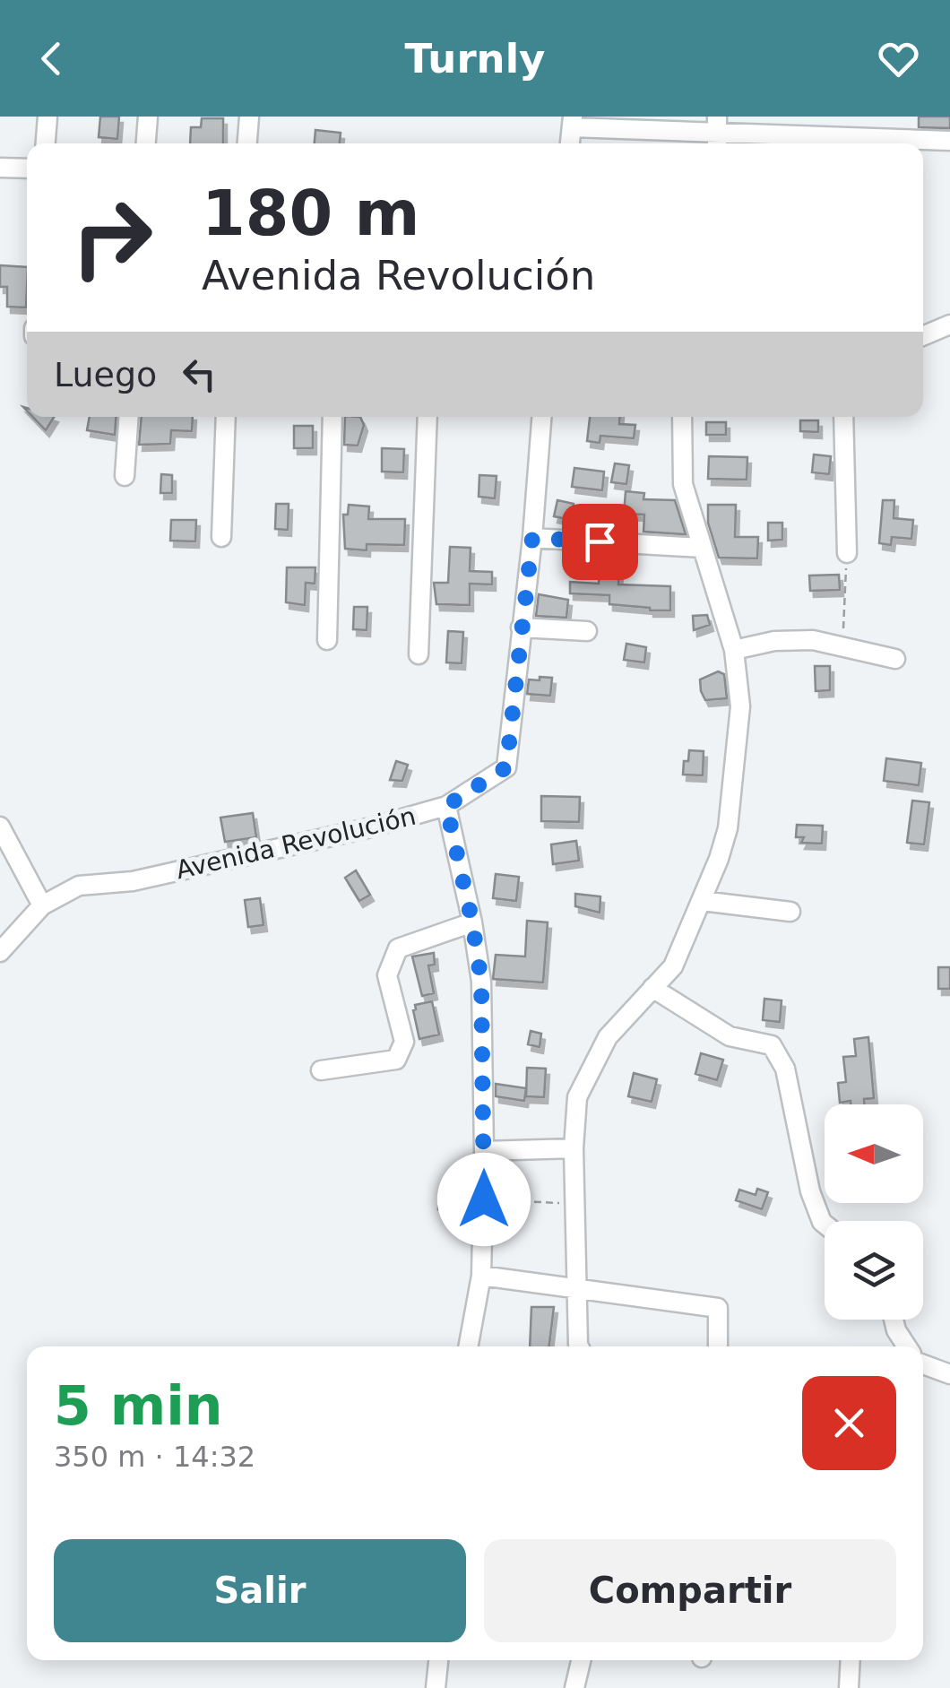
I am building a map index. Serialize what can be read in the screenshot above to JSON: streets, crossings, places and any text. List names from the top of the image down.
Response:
{
  "streets": {
    "street": ["Avenida Revolución"]
  },
  "north": "left",
  "page": {
    "header": "Turnly",
    "turn": ["180 m", "Avenida Revolución"],
    "then": "Luego",
    "heading": ["5 min", "350 m · 14:32"],
    "buttons": ["Salir", "Compartir"]
  }
}
